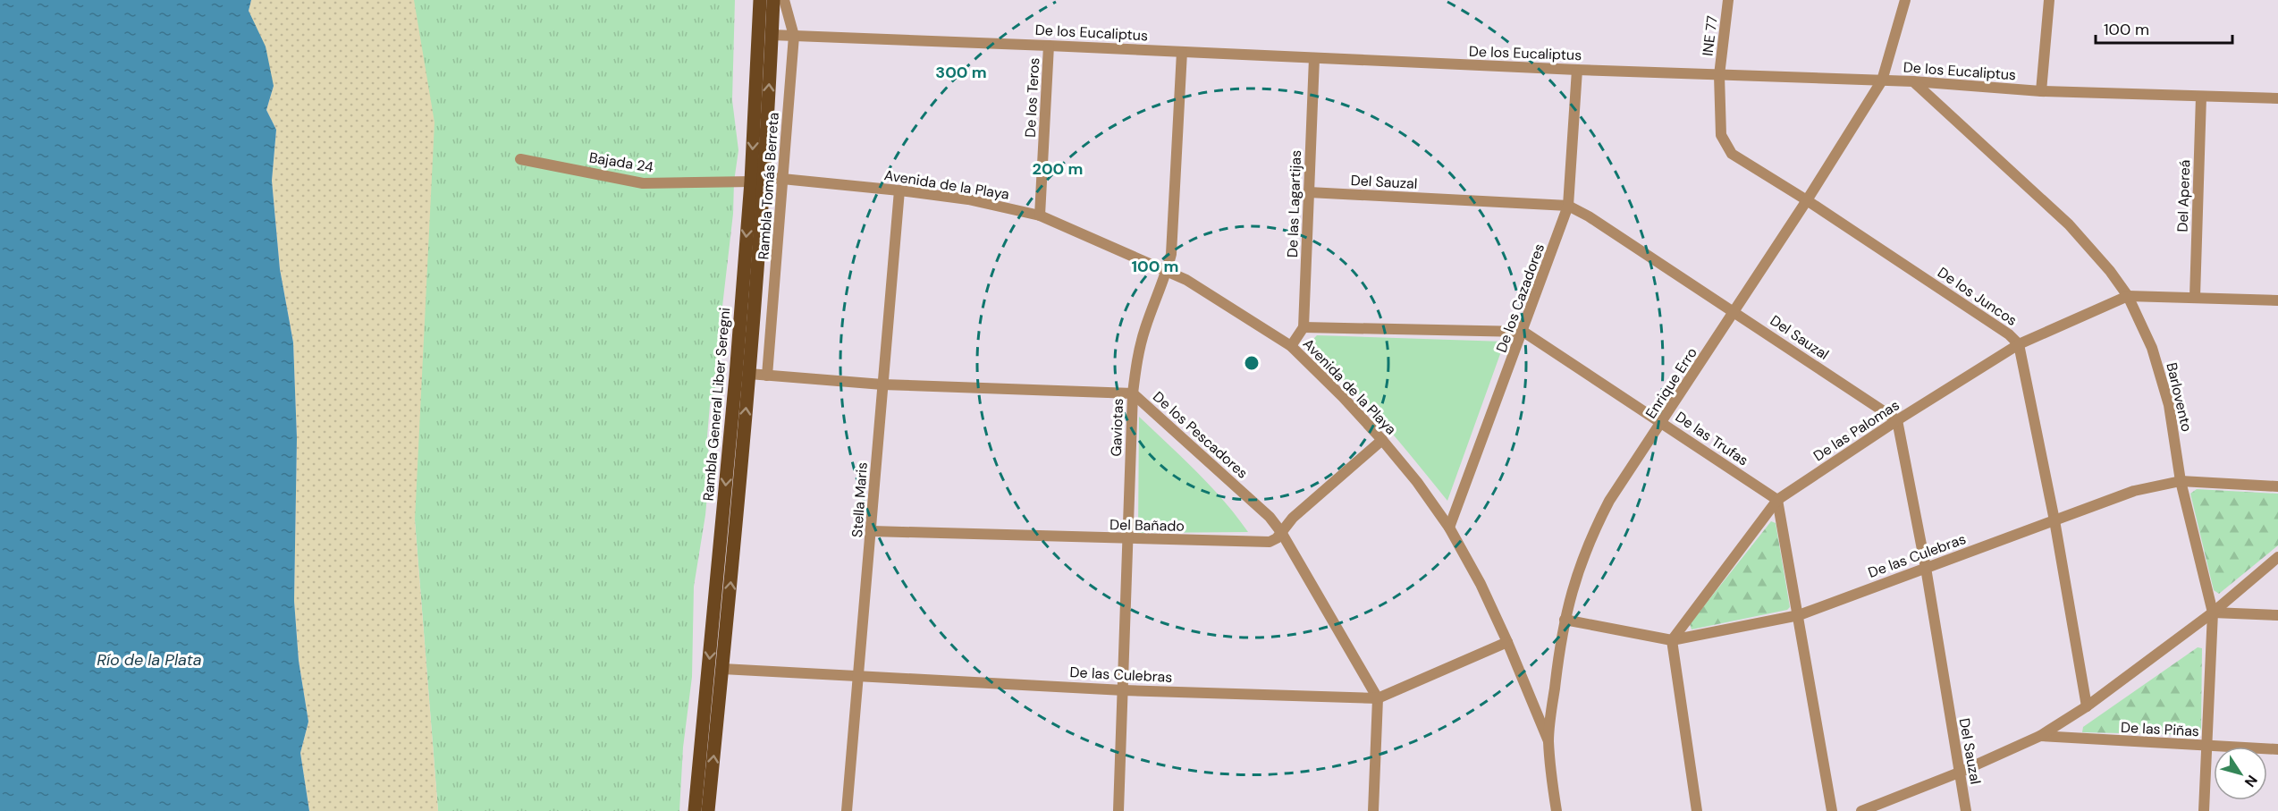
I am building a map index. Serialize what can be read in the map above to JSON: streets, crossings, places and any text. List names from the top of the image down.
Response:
{
  "streets": {
    "main road": ["Rambla General Liber Seregni"],
    "street": [
      "De los Eucaliptus",
      "INE 77",
      "De los Teros",
      "Bajada 24",
      "Del Sauzal",
      "Avenida de la Playa",
      "Rambla Tomás Berreta",
      "Del Apereá",
      "De las Lagartijas",
      "De los Juncos",
      "De los Cazadores",
      "Enrique Erro",
      "Barlovento",
      "Gaviotas",
      "De las Palomas",
      "De los Pescadores",
      "De las Trufas",
      "Stella Maris",
      "Del Bañado",
      "De las Culebras",
      "De las Piñas"
    ]
  },
  "crossings": [
    ["De los Eucaliptus", "INE 77"],
    ["De los Eucaliptus", "De los Teros"],
    ["De los Eucaliptus", "Rambla Tomás Berreta"],
    ["De los Eucaliptus", "Del Apereá"],
    ["De los Eucaliptus", "De las Lagartijas"],
    ["De los Eucaliptus", "De los Juncos"],
    ["De los Eucaliptus", "De los Cazadores"],
    ["De los Eucaliptus", "Enrique Erro"],
    ["De los Eucaliptus", "Barlovento"],
    ["De los Eucaliptus", "Rambla General Liber Seregni"],
    ["De los Eucaliptus", "Gaviotas"],
    ["INE 77", "De los Juncos"],
    ["De los Teros", "Avenida de la Playa"],
    ["Bajada 24", "Rambla General Liber Seregni"],
    ["Del Sauzal", "De las Lagartijas"],
    ["Del Sauzal", "De los Cazadores"],
    ["Del Sauzal", "Enrique Erro"],
    ["Del Sauzal", "De las Palomas"],
    ["Del Sauzal", "De las Culebras"],
    ["Avenida de la Playa", "Rambla Tomás Berreta"],
    ["Avenida de la Playa", "De los Cazadores"],
    ["Avenida de la Playa", "Enrique Erro"],
    ["Avenida de la Playa", "Rambla General Liber Seregni"],
    ["Avenida de la Playa", "Gaviotas"],
    ["Avenida de la Playa", "Stella Maris"],
    ["Avenida de la Playa", "Del Bañado"],
    ["Avenida de la Playa", "De las Culebras"],
    ["Rambla Tomás Berreta", "De los Pescadores"],
    ["Del Apereá", "De las Palomas"],
    ["De los Juncos", "Enrique Erro"],
    ["De los Juncos", "De las Palomas"],
    ["De los Juncos", "De las Culebras"],
    ["De los Cazadores", "De las Trufas"],
    ["Enrique Erro", "De las Trufas"],
    ["Enrique Erro", "De las Culebras"],
    ["Barlovento", "De las Palomas"],
    ["Barlovento", "De las Culebras"],
    ["Barlovento", "De las Piñas"],
    ["Rambla General Liber Seregni", "De los Pescadores"],
    ["Rambla General Liber Seregni", "De las Culebras"],
    ["Gaviotas", "De los Pescadores"],
    ["Gaviotas", "Del Bañado"],
    ["Gaviotas", "De las Culebras"],
    ["De las Palomas", "De las Trufas"],
    ["De las Palomas", "De las Culebras"],
    ["De los Pescadores", "Stella Maris"],
    ["De los Pescadores", "Del Bañado"],
    ["De los Pescadores", "De las Culebras"],
    ["Stella Maris", "Del Bañado"],
    ["Stella Maris", "De las Culebras"]
  ],
  "water": ["Río de la Plata"],
  "scale_bar": "100 m",
  "north": "bottom right",
  "rings": ["300 m", "200 m", "100 m"]
}
